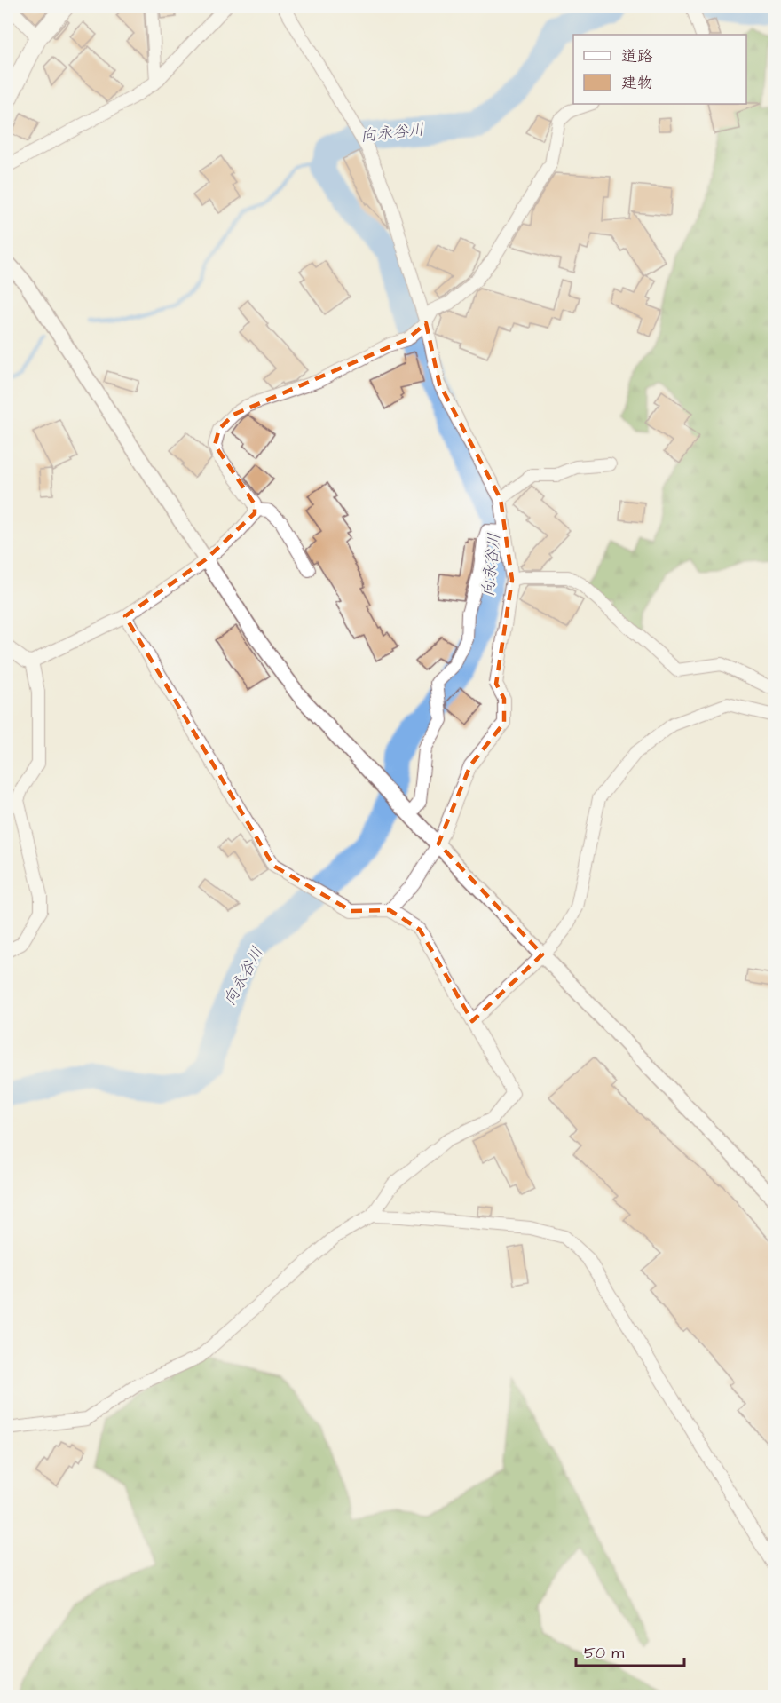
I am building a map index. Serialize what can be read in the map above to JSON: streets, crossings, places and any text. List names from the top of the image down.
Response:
{
  "water": ["向永谷川"],
  "legend": ["道路", "建物"],
  "scale_bar": "50 m"
}
